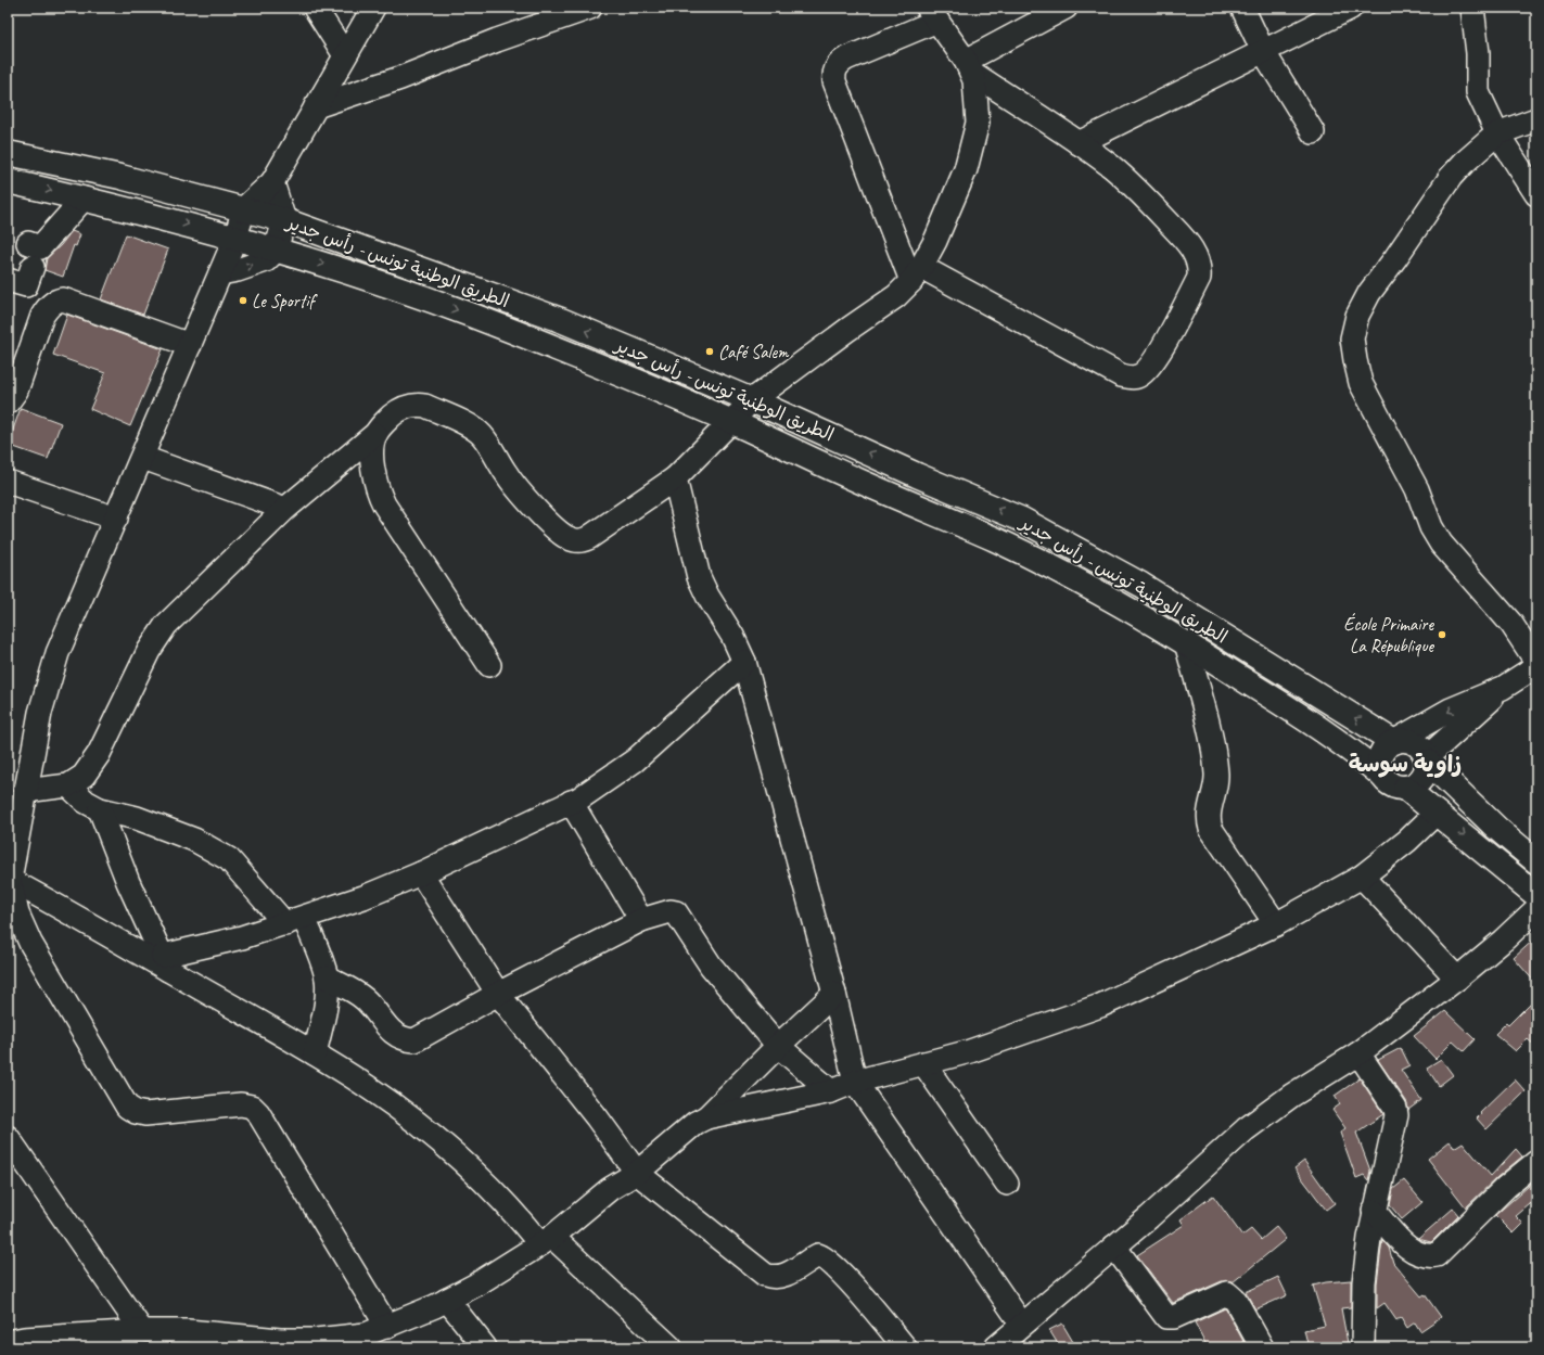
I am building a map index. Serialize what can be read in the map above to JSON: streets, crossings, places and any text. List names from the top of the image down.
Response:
{
  "streets": {
    "highway": ["الطريق الوطنية تونس - رأس جدير"]
  },
  "districts": ["زاوية سوسة"],
  "places": ["Le Sportif", "Café Salem", "École Primaire La République"]
}
